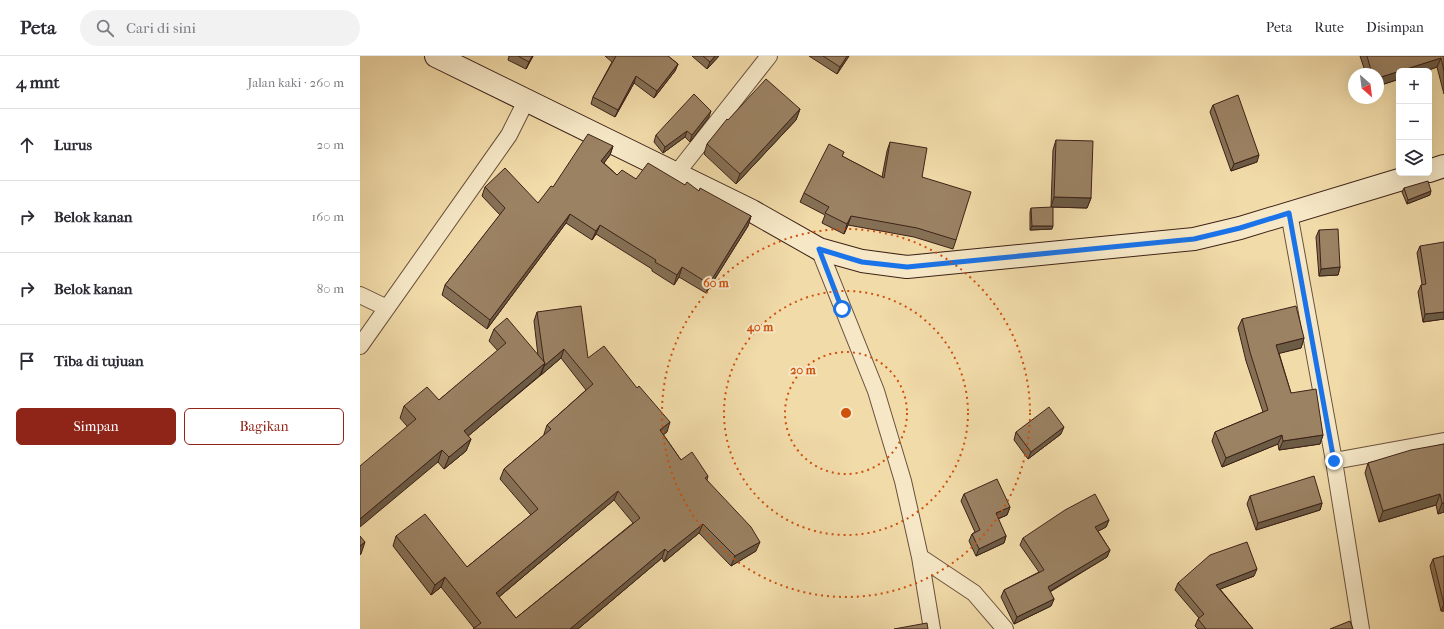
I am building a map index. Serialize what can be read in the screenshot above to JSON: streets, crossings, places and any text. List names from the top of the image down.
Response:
{
  "north": "bottom right",
  "page": {
    "header": "Peta",
    "search": "Cari di sini",
    "nav": ["Peta", "Rute", "Disimpan"],
    "heading": ["4 mnt", "Jalan kaki · 260 m"],
    "map_buttons": ["+", "−"],
    "list": [
      ["Lurus", "20 m"],
      ["Belok kanan", "160 m"],
      ["Belok kanan", "80 m"],
      "Tiba di tujuan"
    ],
    "buttons": ["Simpan", "Bagikan"]
  },
  "rings": ["60 m", "40 m", "20 m"]
}
